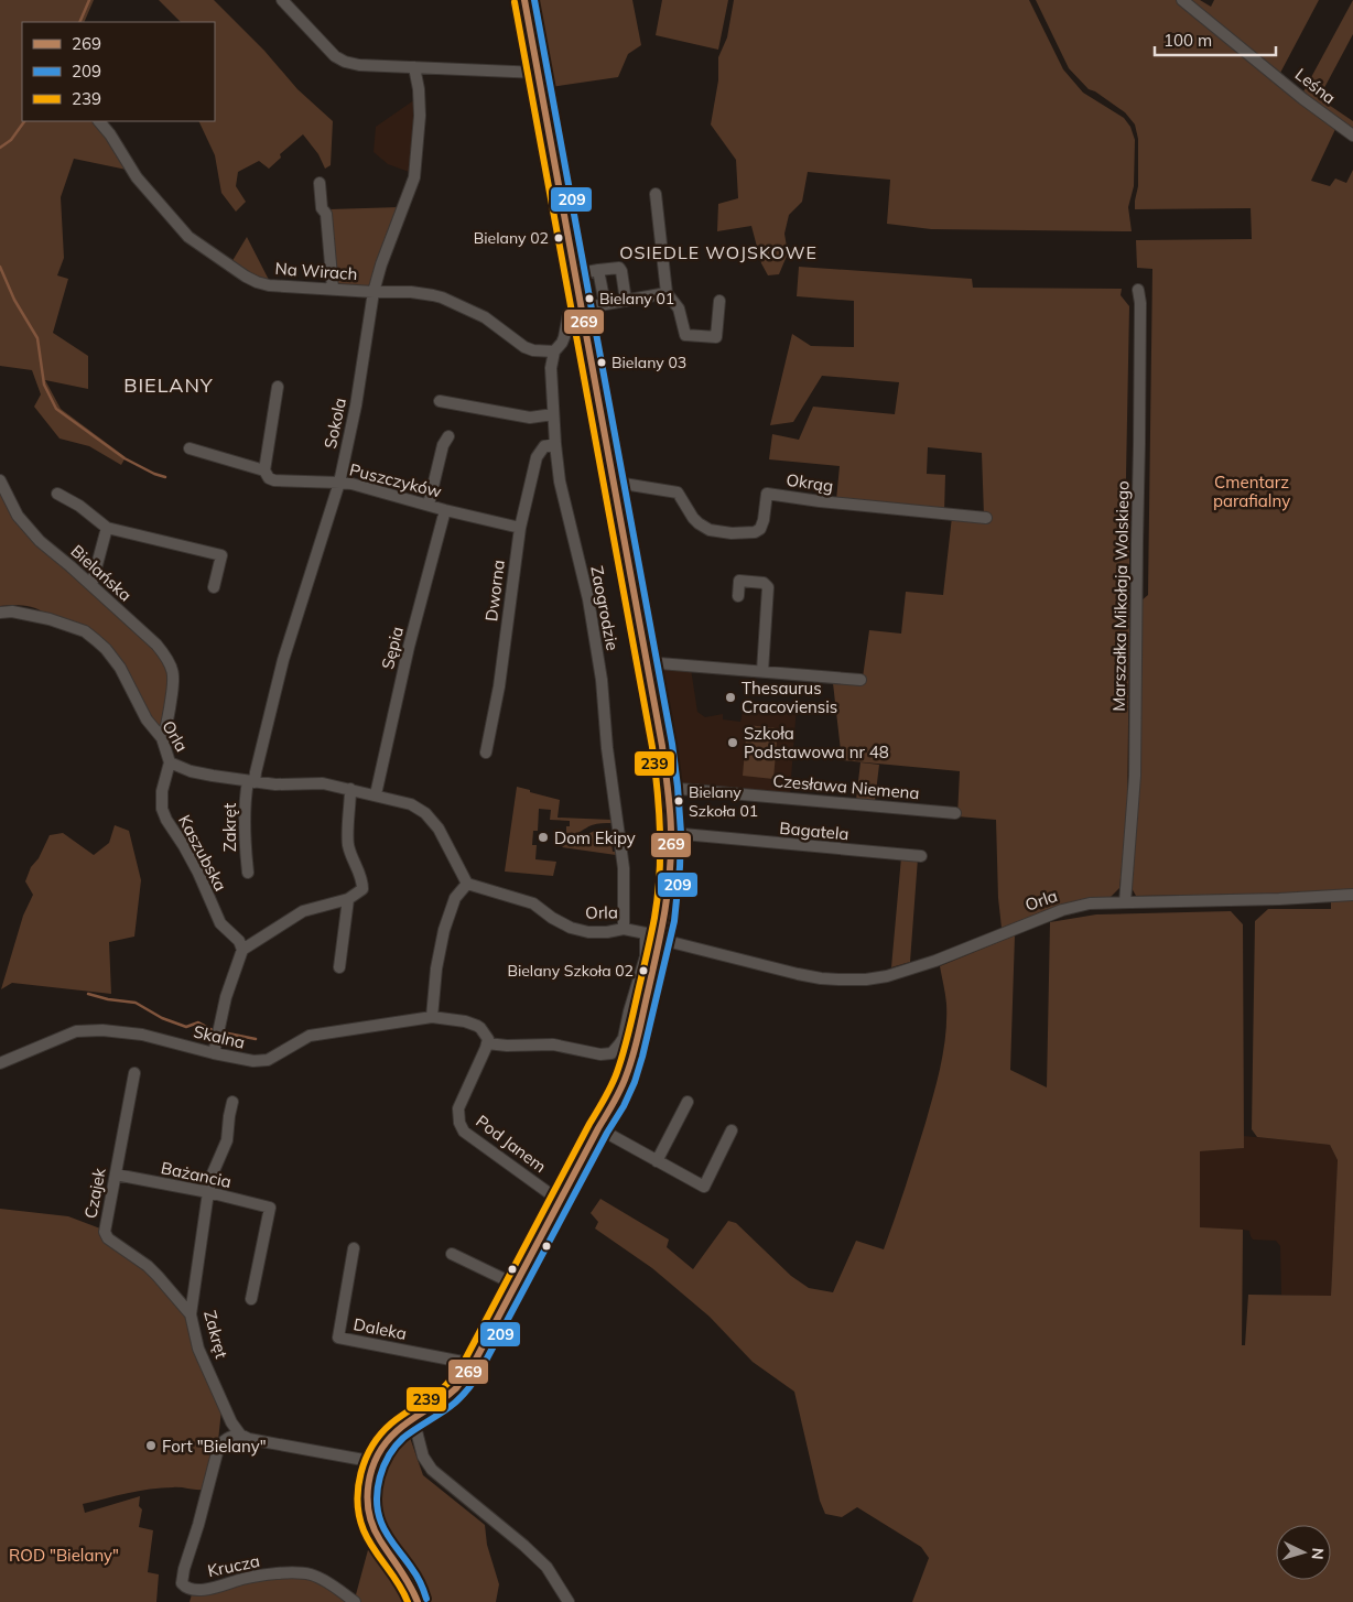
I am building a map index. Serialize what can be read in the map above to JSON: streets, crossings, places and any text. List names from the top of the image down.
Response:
{
  "streets": {
    "street": [
      "Leśna",
      "Na Wirach",
      "Sokola",
      "Puszczyków",
      "Okrąg",
      "Bielańska",
      "Dworna",
      "Marszałka Mikołaja Wolskiego",
      "Zaogrodzie",
      "Sępia",
      "Orla",
      "Czesława Niemena",
      "Zakręt",
      "Bagatela",
      "Kaszubska",
      "Skalna",
      "Pod Janem",
      "Bażancia",
      "Czajek",
      "Daleka",
      "Krucza"
    ]
  },
  "crossings": [
    ["Na Wirach", "Sokola"],
    ["Na Wirach", "Zaogrodzie"],
    ["Sokola", "Puszczyków"],
    ["Sokola", "Orla"],
    ["Sokola", "Zakręt"],
    ["Puszczyków", "Dworna"],
    ["Puszczyków", "Sępia"],
    ["Bielańska", "Orla"],
    ["Dworna", "Zaogrodzie"],
    ["Marszałka Mikołaja Wolskiego", "Orla"],
    ["Zaogrodzie", "Orla"],
    ["Sępia", "Orla"],
    ["Orla", "Zakręt"],
    ["Orla", "Kaszubska"],
    ["Zakręt", "Bażancia"],
    ["Zakręt", "Czajek"],
    ["Zakręt", "Krucza"],
    ["Bażancia", "Czajek"]
  ],
  "districts": ["OSIEDLE WOJSKOWE", "BIELANY"],
  "parks": ["Cmentarz parafialny", "ROD \"Bielany\""],
  "places": [
    "Bielany 02",
    "Bielany 01",
    "Bielany 03",
    "Thesaurus Cracoviensis",
    "Szkoła Podstawowa nr 48",
    "Bielany Szkoła 01",
    "Dom Ekipy",
    "Bielany Szkoła 02",
    "Fort \"Bielany\""
  ],
  "lines": ["transit line 269", "transit line 209", "transit line 239"],
  "legend": ["269", "209", "239"],
  "scale_bar": "100 m",
  "north": "right"
}
